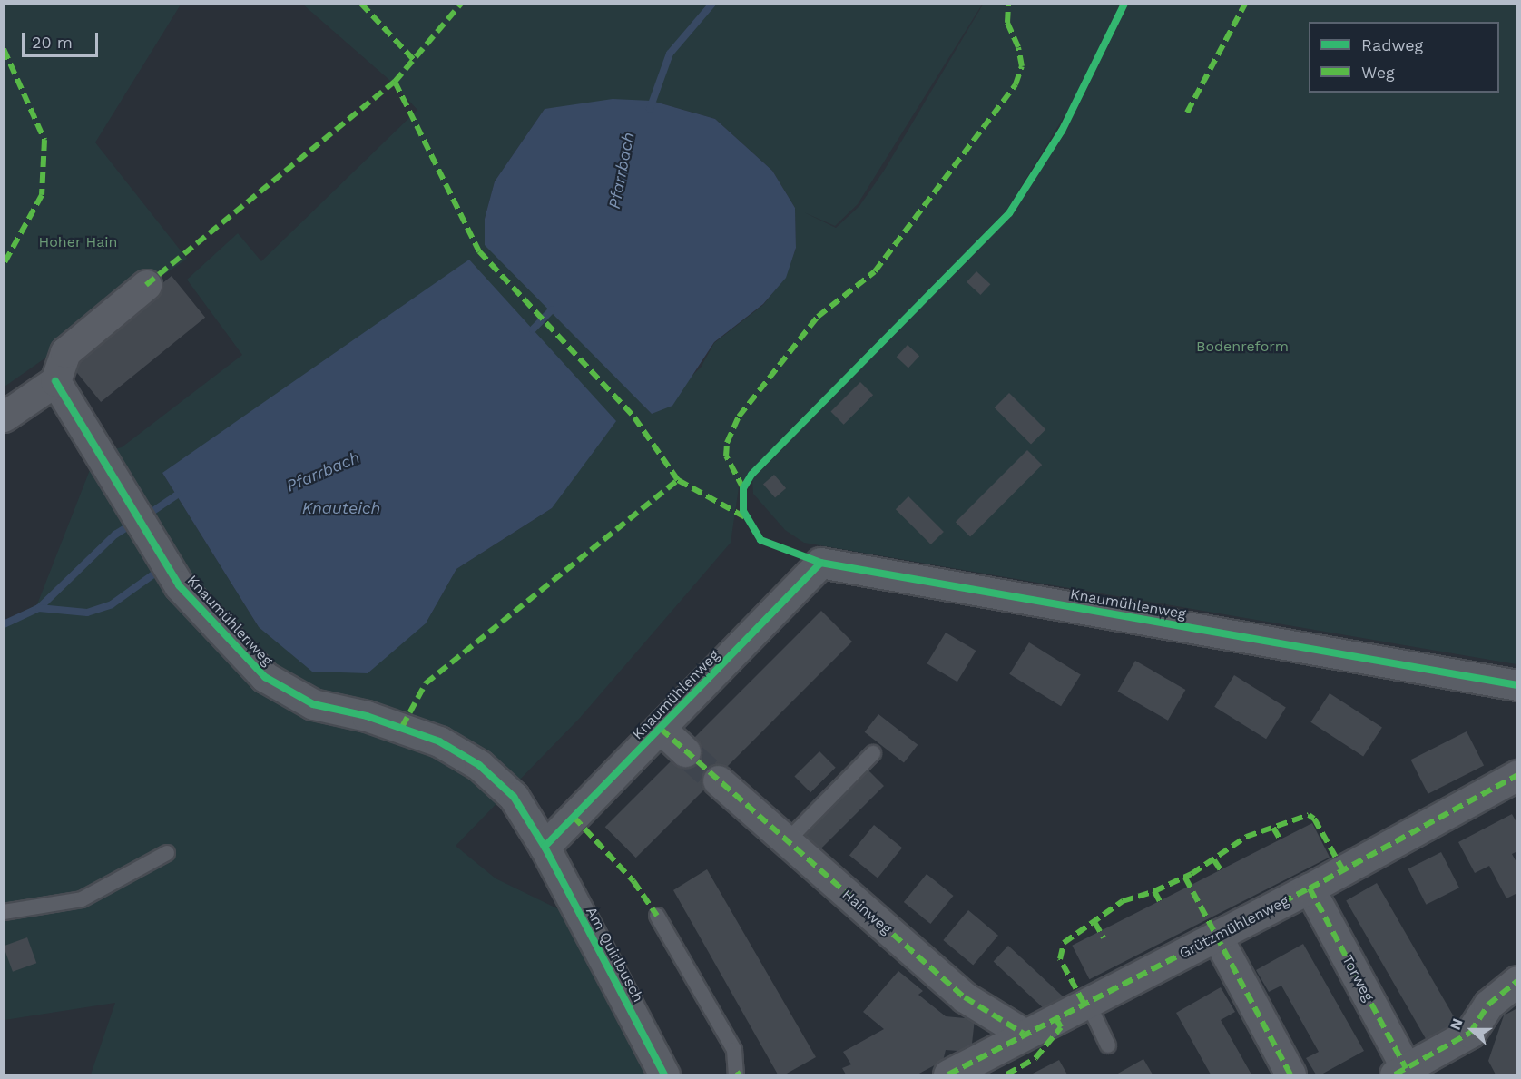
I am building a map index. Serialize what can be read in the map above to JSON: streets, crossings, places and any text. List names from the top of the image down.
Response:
{
  "streets": {
    "street": [
      "Knaumühlenweg",
      "Hainweg",
      "Grützmühlenweg",
      "Am Quirlbusch",
      "Torweg"
    ]
  },
  "crossings": [
    ["Knaumühlenweg", "Am Quirlbusch"],
    ["Hainweg", "Grützmühlenweg"],
    ["Grützmühlenweg", "Torweg"]
  ],
  "water": ["Pfarrbach", "Knauteich"],
  "parks": ["Hoher Hain", "Bodenreform"],
  "legend": ["Radweg", "Weg"],
  "scale_bar": "20 m",
  "north": "left"
}
